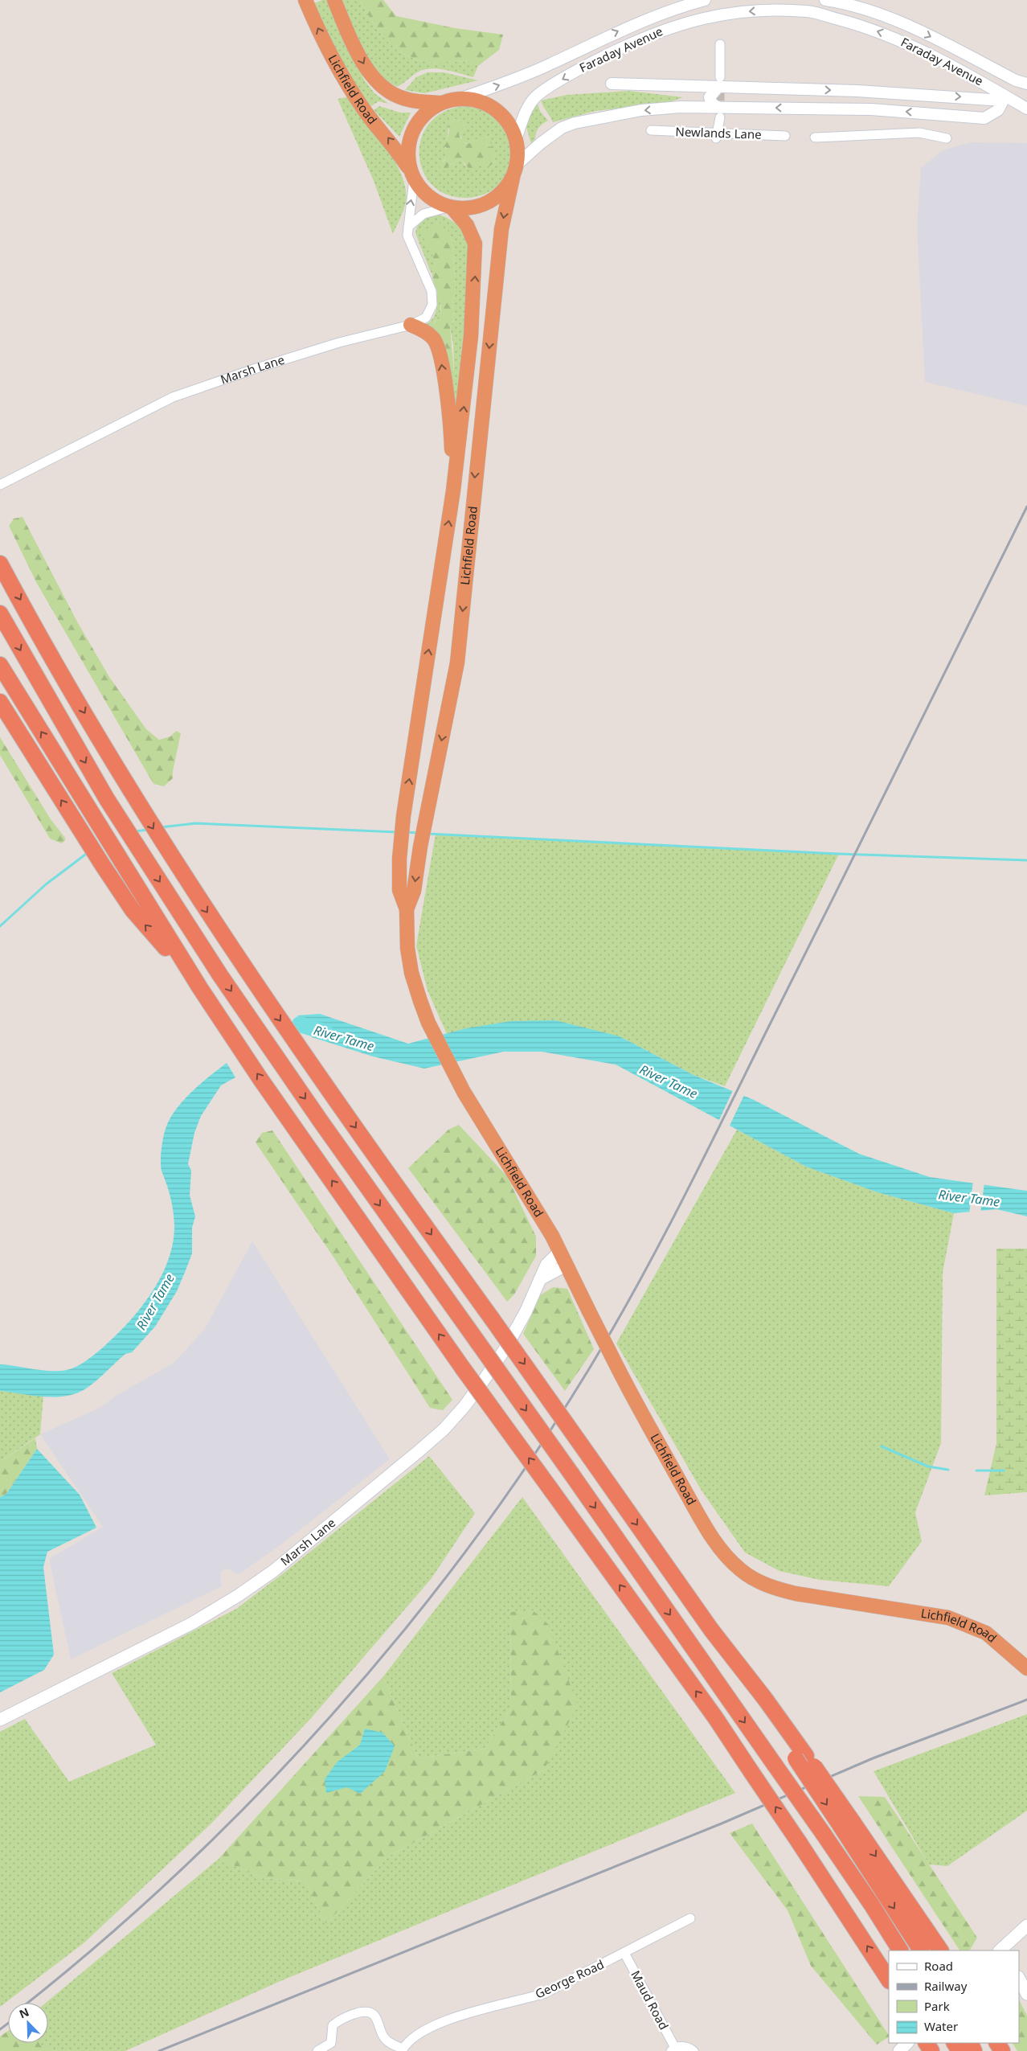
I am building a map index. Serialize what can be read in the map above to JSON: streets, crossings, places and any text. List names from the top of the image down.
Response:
{
  "streets": {
    "highway": ["Lichfield Road"],
    "main road": ["Marsh Lane"],
    "street": [
      "Faraday Avenue",
      "Newlands Lane",
      "George Road",
      "Maud Road"
    ]
  },
  "crossings": [
    ["Faraday Avenue", "Lichfield Road"],
    ["Faraday Avenue", "Marsh Lane"],
    ["Lichfield Road", "Marsh Lane"],
    ["George Road", "Maud Road"]
  ],
  "water": ["River Tame"],
  "legend": [
    "Road",
    "Railway",
    "Park",
    "Water"
  ],
  "north": "top left"
}
